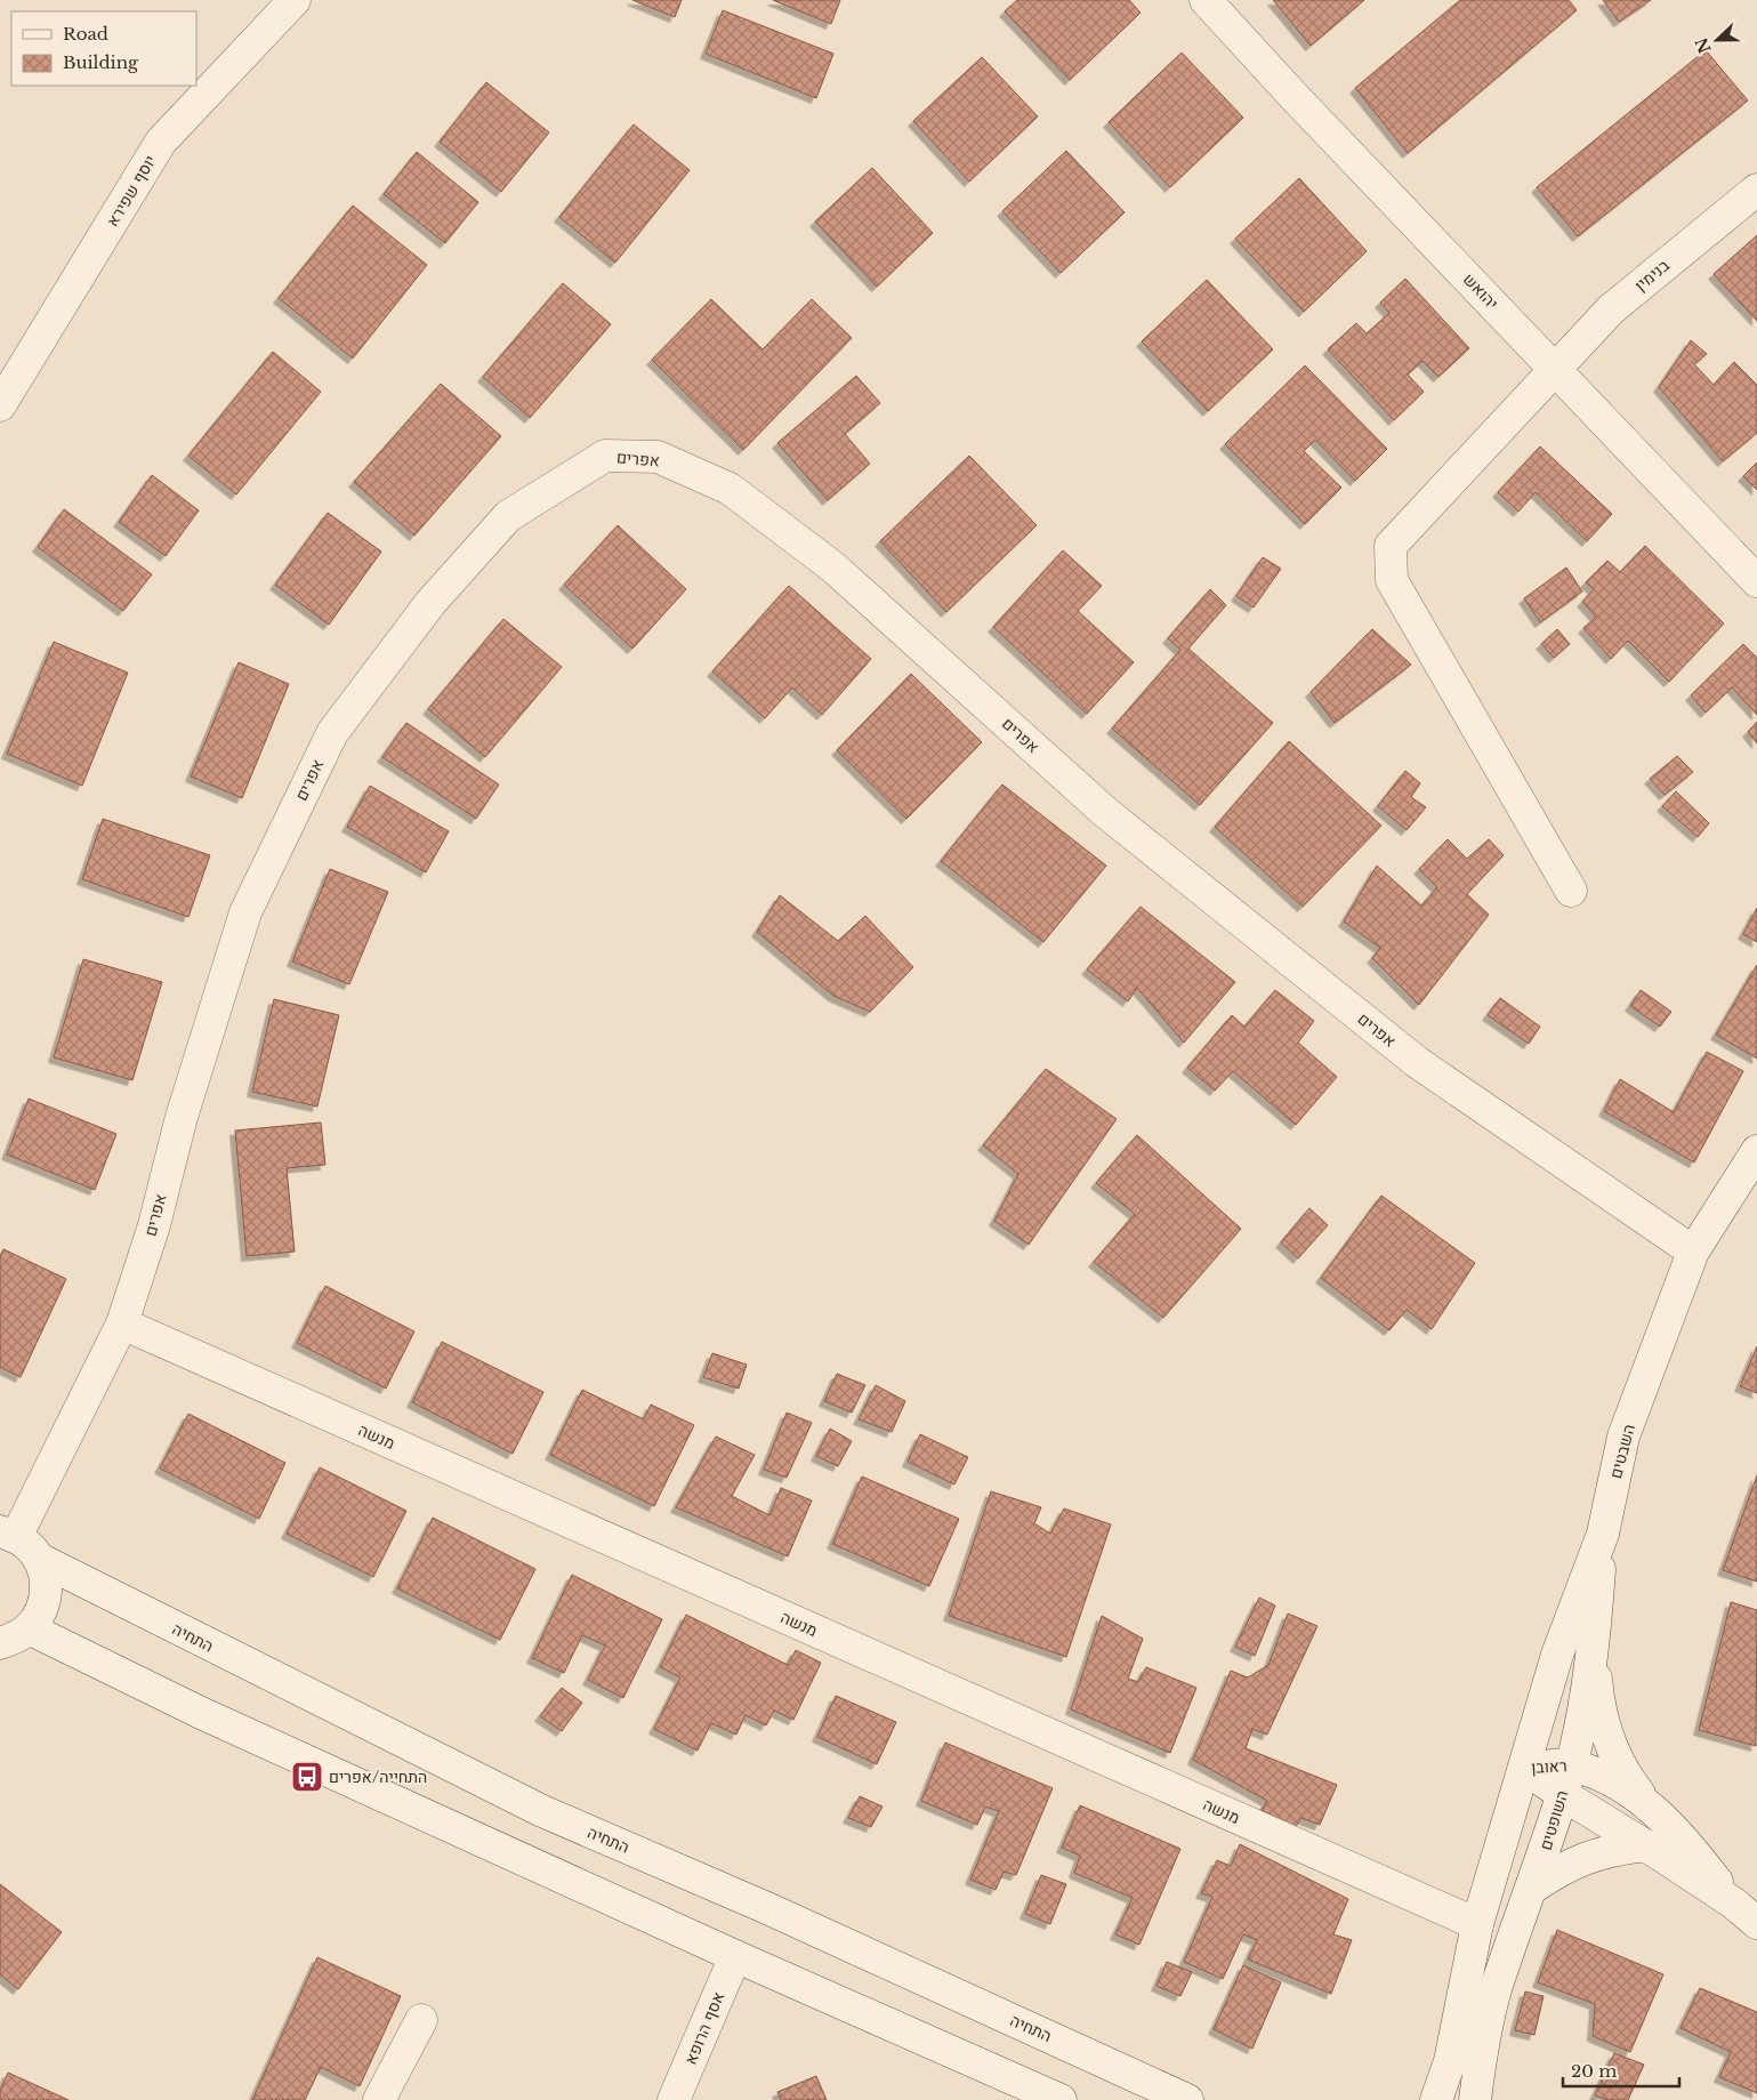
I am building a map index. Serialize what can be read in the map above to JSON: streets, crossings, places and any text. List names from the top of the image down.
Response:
{
  "streets": {
    "street": [
      "יוסף שפירא",
      "בנימין",
      "יהואש",
      "אפרים",
      "מנשה",
      "השבטים",
      "התחיה",
      "ראובן",
      "השופטים",
      "אסף הרופא"
    ]
  },
  "crossings": [
    ["בנימין", "יהואש"],
    ["אפרים", "מנשה"],
    ["אפרים", "השבטים"],
    ["השבטים", "ראובן"],
    ["השבטים", "השופטים"],
    ["ראובן", "השופטים"]
  ],
  "places": {
    "bus stop": ["התחייה/אפרים"]
  },
  "legend": ["Road", "Building"],
  "scale_bar": "20 m",
  "north": "left"
}
